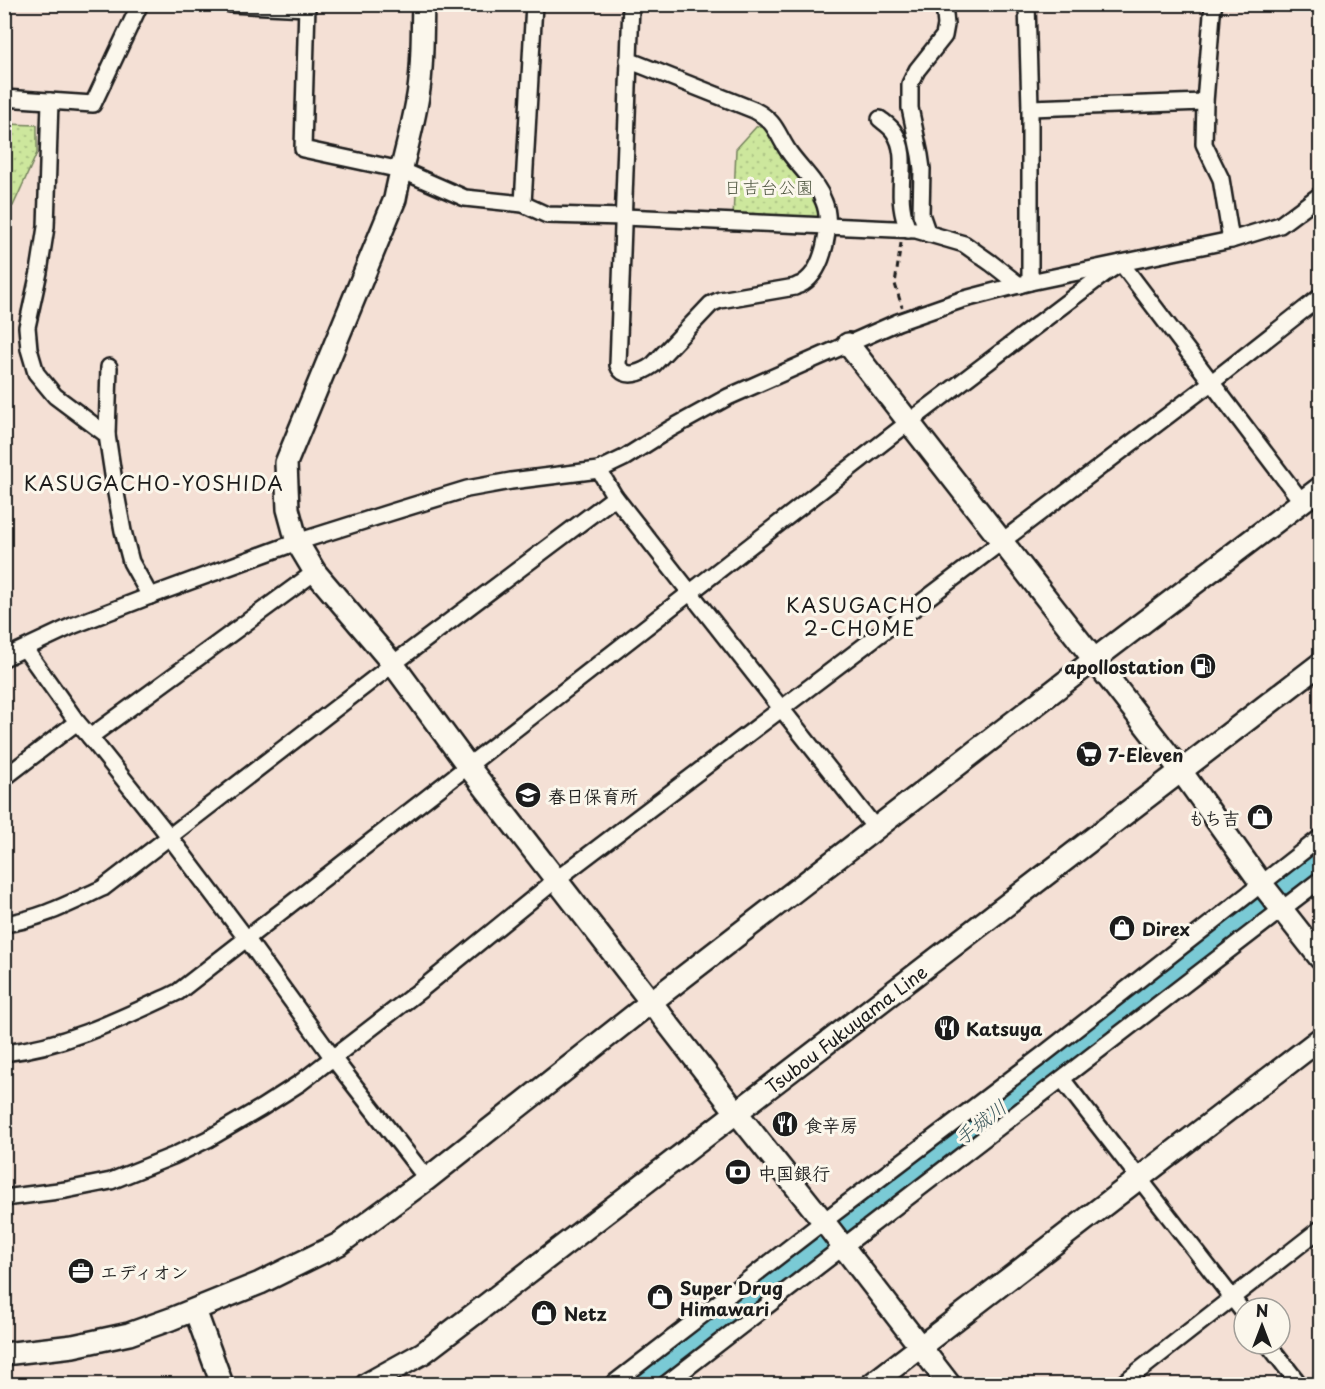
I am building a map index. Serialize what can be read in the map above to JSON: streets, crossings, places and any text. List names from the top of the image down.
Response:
{
  "streets": {
    "street": ["Tsubou Fukuyama Line"]
  },
  "districts": ["KASUGACHO-YOSHIDA", "KASUGACHO 2-CHOME"],
  "water": ["手城川"],
  "parks": ["日吉台公園"],
  "places": {
    "fuel station": ["apollostation"],
    "supermarket": ["7-Eleven"],
    "school or university": ["春日保育所"],
    "shop": [
      "もち吉",
      "Direx",
      "Super Drug Himawari",
      "Netz"
    ],
    "restaurant": ["Katsuya", "食辛房"],
    "bank": ["中国銀行"],
    "office": ["エディオン"]
  },
  "north": "top"
}
